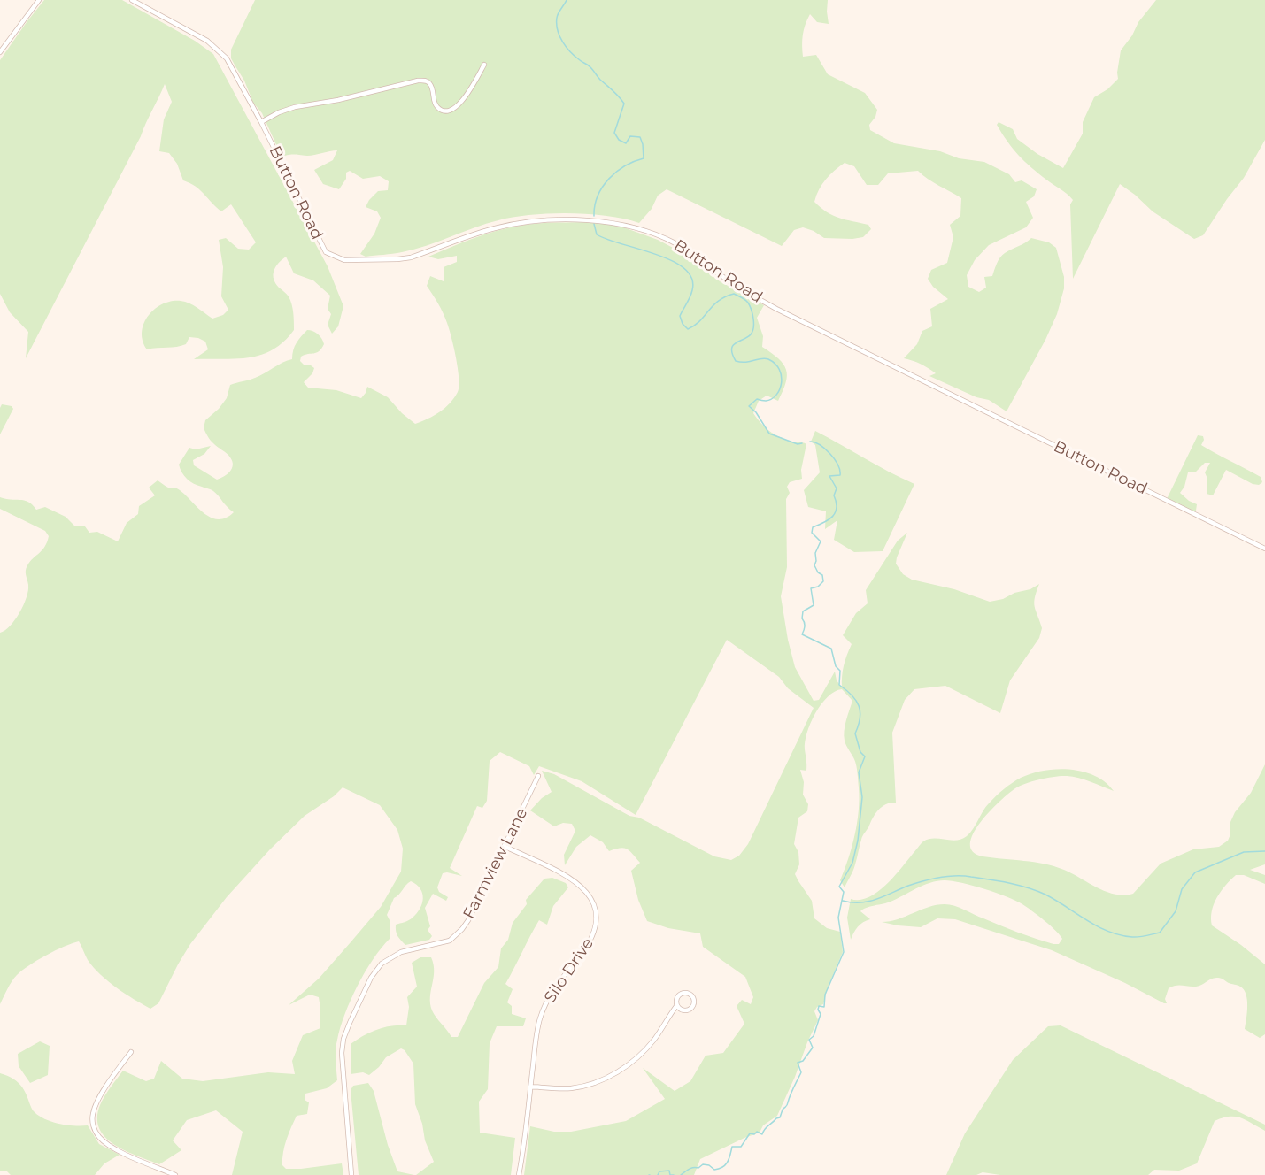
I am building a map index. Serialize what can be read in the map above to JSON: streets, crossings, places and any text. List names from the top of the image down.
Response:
{
  "streets": {
    "street": ["Button Road", "Farmview Lane", "Silo Drive"]
  },
  "crossings": [
    ["Farmview Lane", "Silo Drive"]
  ]
}
